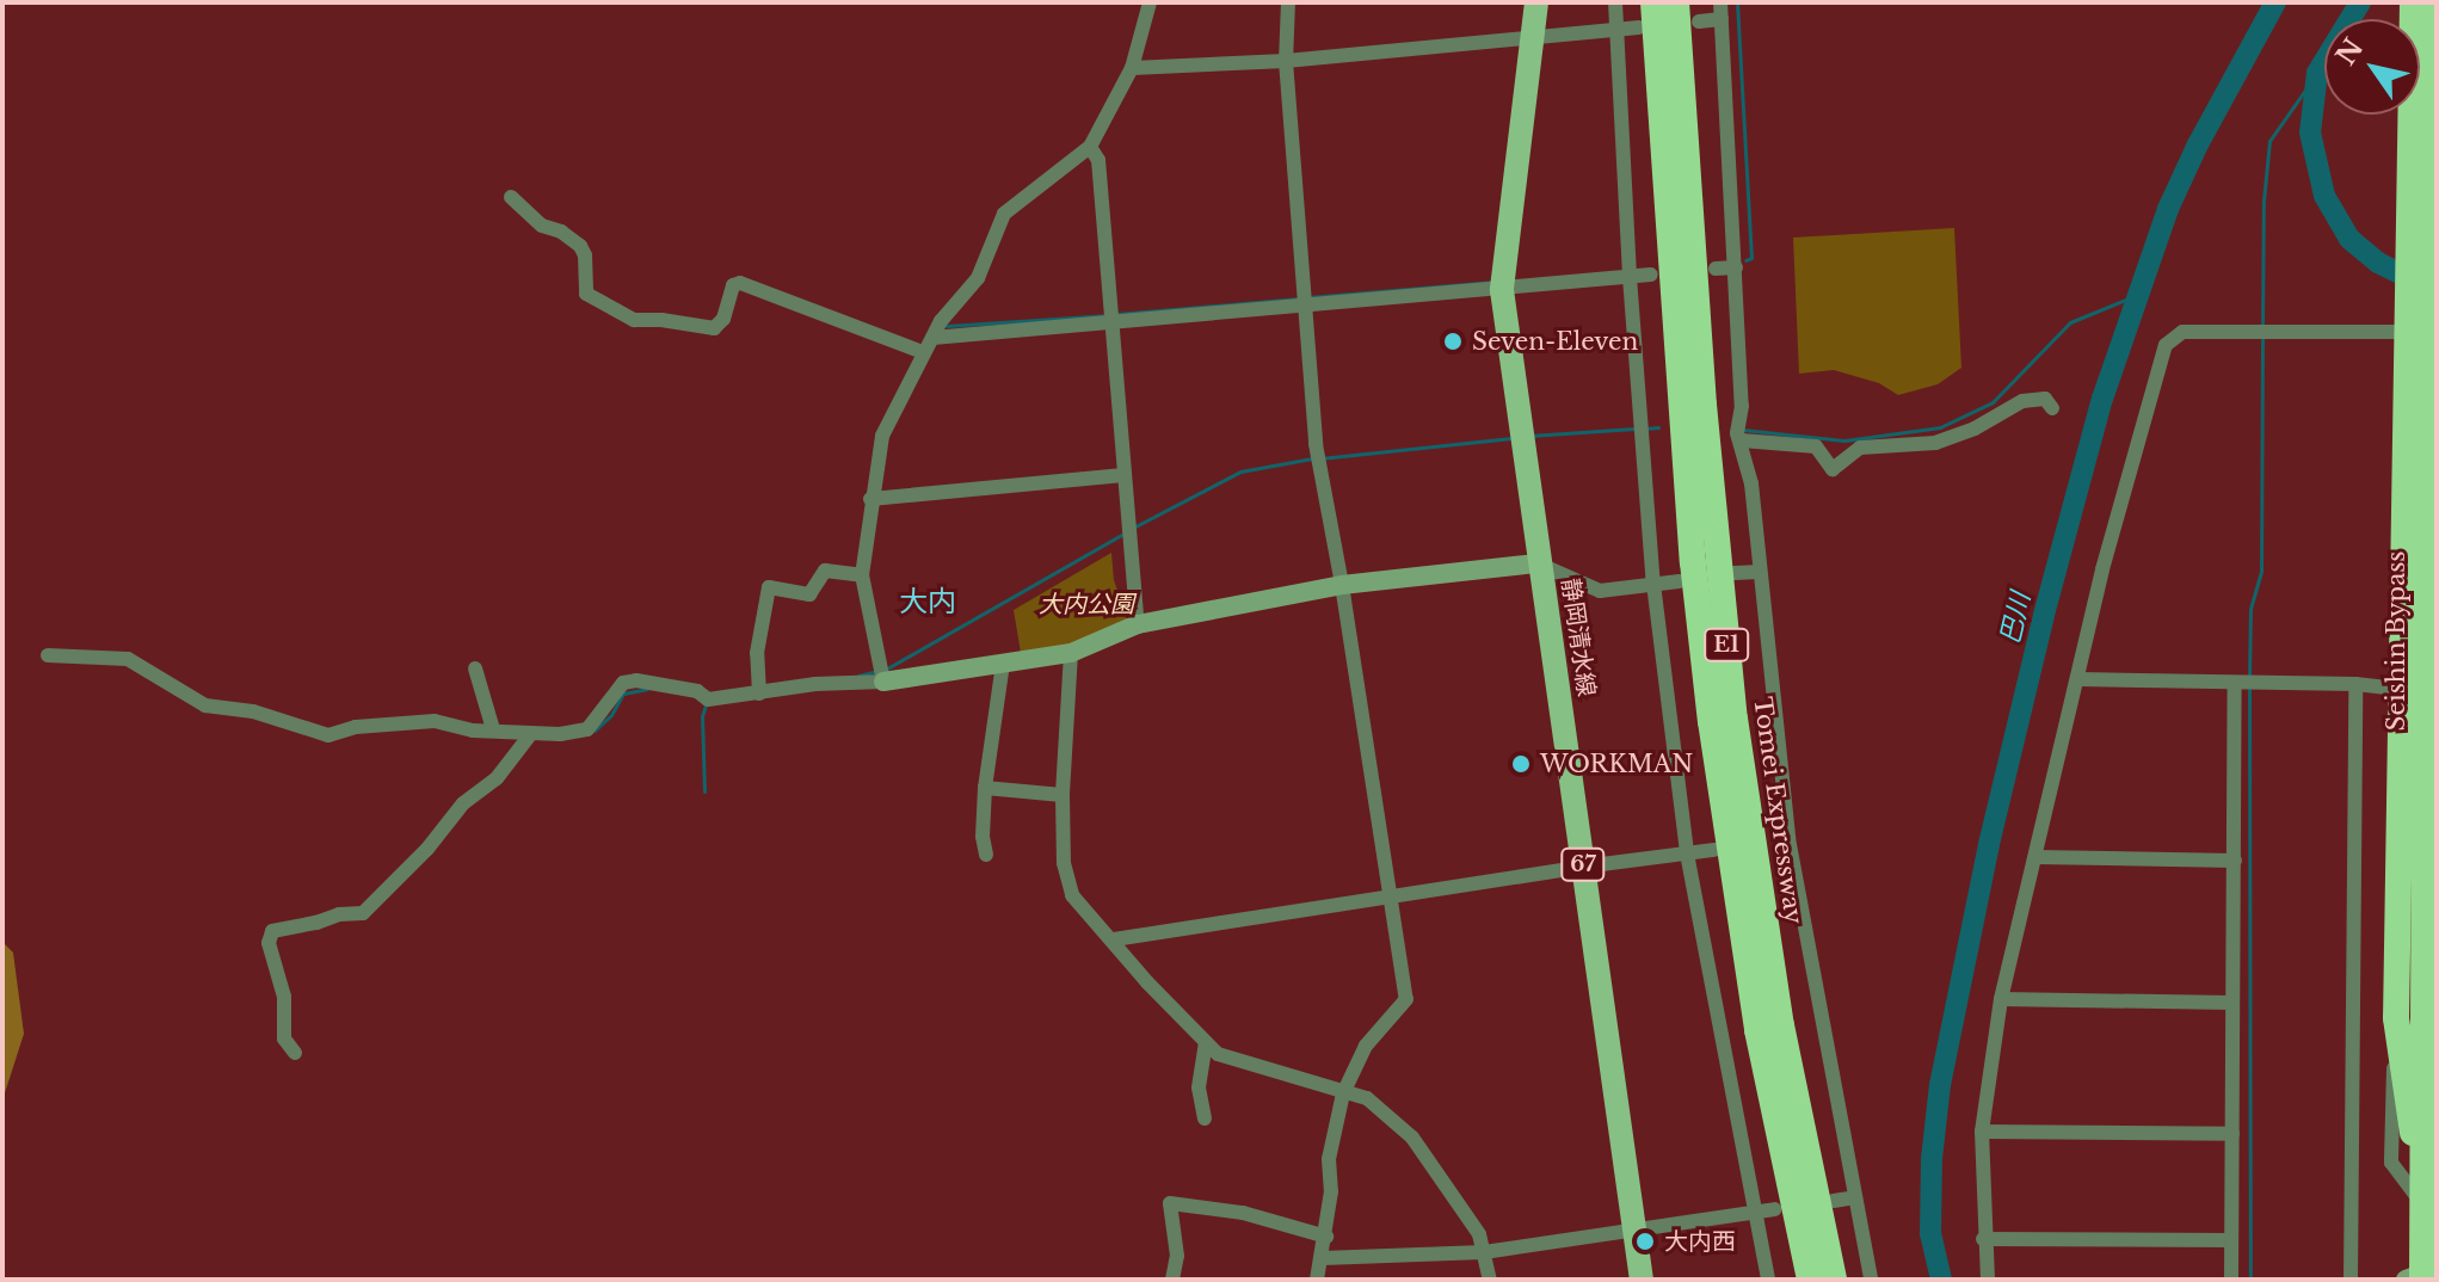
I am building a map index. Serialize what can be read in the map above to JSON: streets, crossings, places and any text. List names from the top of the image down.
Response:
{
  "streets": {
    "highway": ["Seishin Bypass", "E1", "Tomei Expressway"],
    "main road": ["静岡清水線", "67"]
  },
  "districts": ["大内"],
  "water": ["巴川"],
  "parks": ["大内公園"],
  "places": ["Seven-Eleven", "WORKMAN", "大内西"],
  "north": "top left"
}
